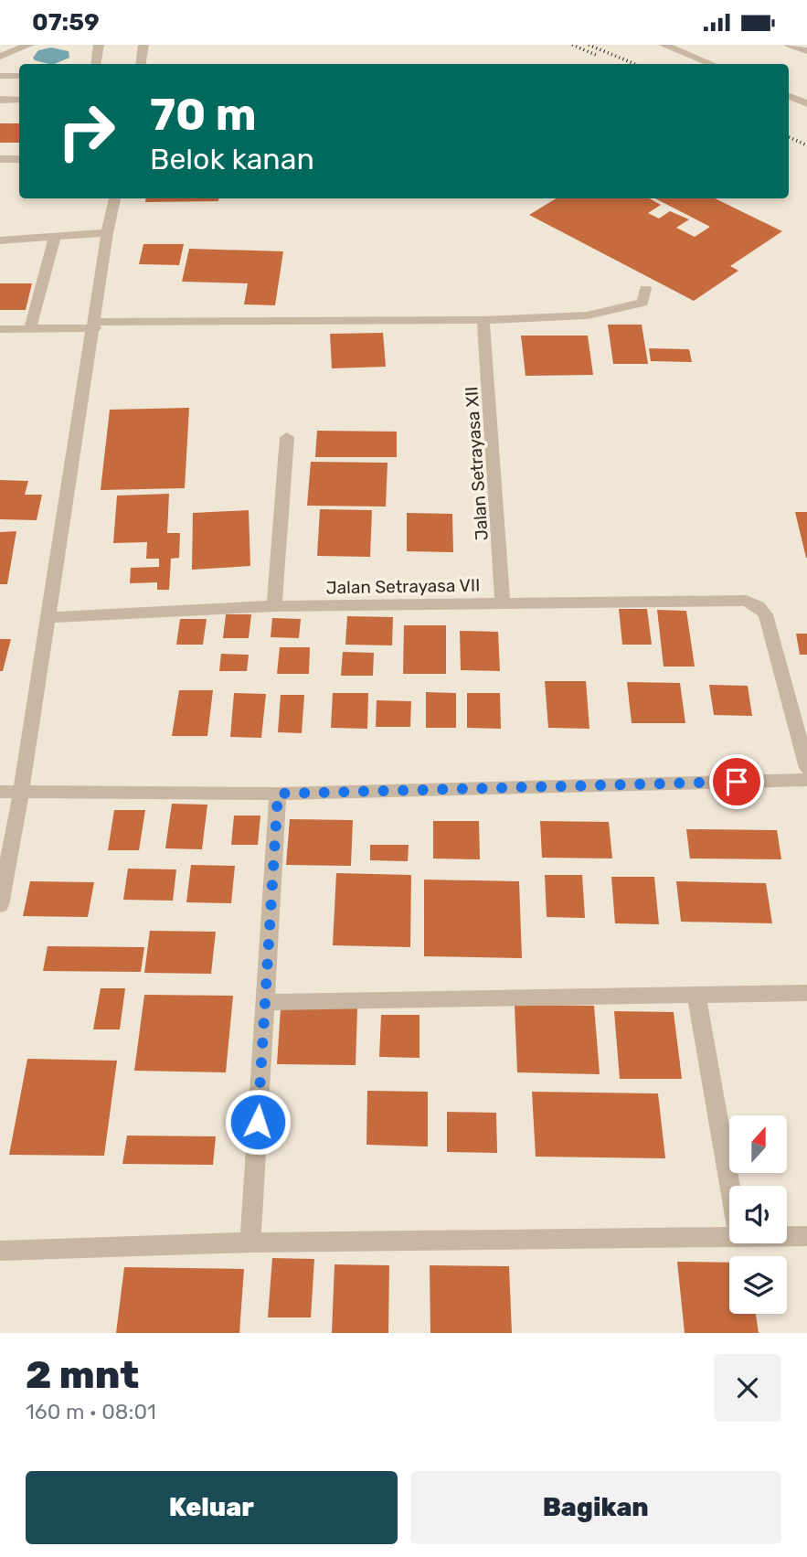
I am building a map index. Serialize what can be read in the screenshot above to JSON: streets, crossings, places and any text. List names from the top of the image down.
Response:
{
  "streets": {
    "street": ["Jalan Setrayasa XII", "Jalan Setrayasa VII"]
  },
  "crossings": [
    ["Jalan Setrayasa XII", "Jalan Setrayasa VII"]
  ],
  "north": "top",
  "page": {
    "status": "07:59",
    "turn": ["70 m", "Belok kanan"],
    "heading": ["2 mnt", "160 m · 08:01"],
    "buttons": ["Keluar", "Bagikan"]
  }
}
